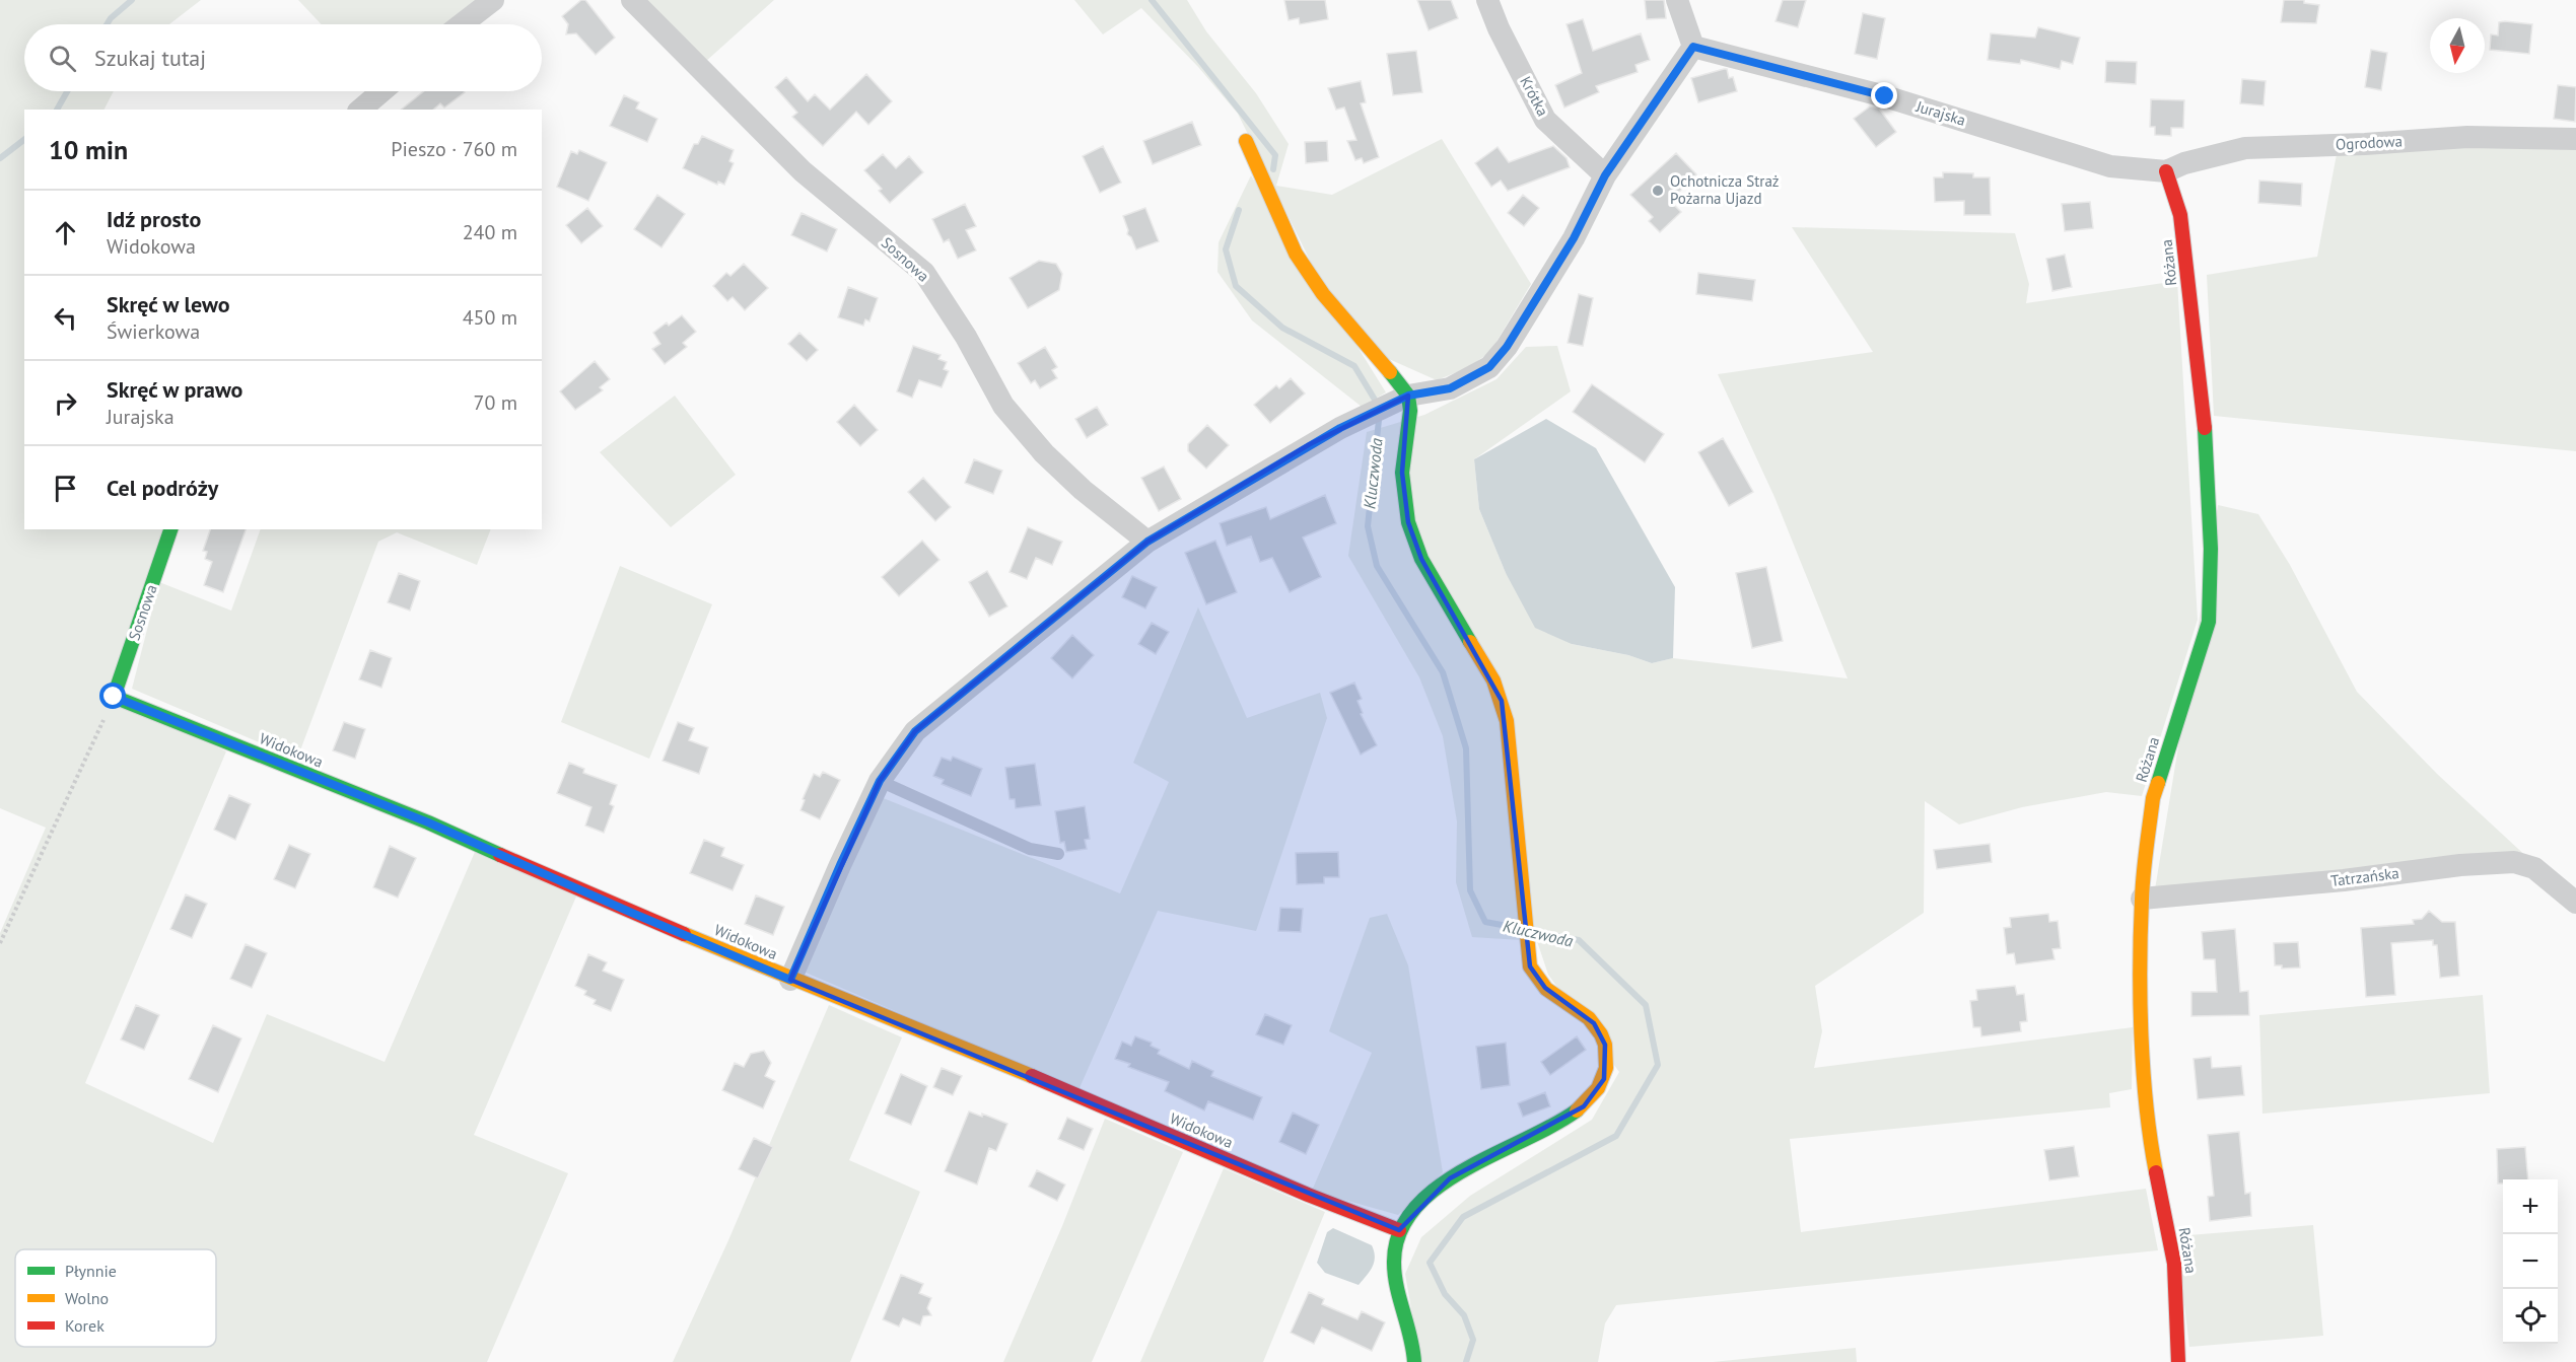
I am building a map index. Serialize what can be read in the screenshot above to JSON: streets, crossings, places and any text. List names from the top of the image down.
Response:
{
  "streets": {
    "street": [
      "Krótka",
      "Jurajska",
      "Ogrodowa",
      "Sosnowa",
      "Różana",
      "Widokowa",
      "Tatrzańska"
    ]
  },
  "crossings": [
    ["Jurajska", "Ogrodowa"],
    ["Jurajska", "Różana"],
    ["Ogrodowa", "Różana"],
    ["Sosnowa", "Widokowa"],
    ["Różana", "Tatrzańska"]
  ],
  "water": ["Kluczwoda"],
  "places": ["Ochotnicza Straż Pożarna Ujazd"],
  "legend": ["Płynnie", "Wolno", "Korek"],
  "north": "bottom",
  "page": {
    "search": "Szukaj tutaj",
    "heading": ["10 min", "Pieszo · 760 m"],
    "list": [
      ["Idź prosto", "Widokowa", "240 m"],
      ["Skręć w lewo", "Świerkowa", "450 m"],
      ["Skręć w prawo", "Jurajska", "70 m"],
      "Cel podróży"
    ],
    "map_buttons": ["+", "−"]
  }
}
